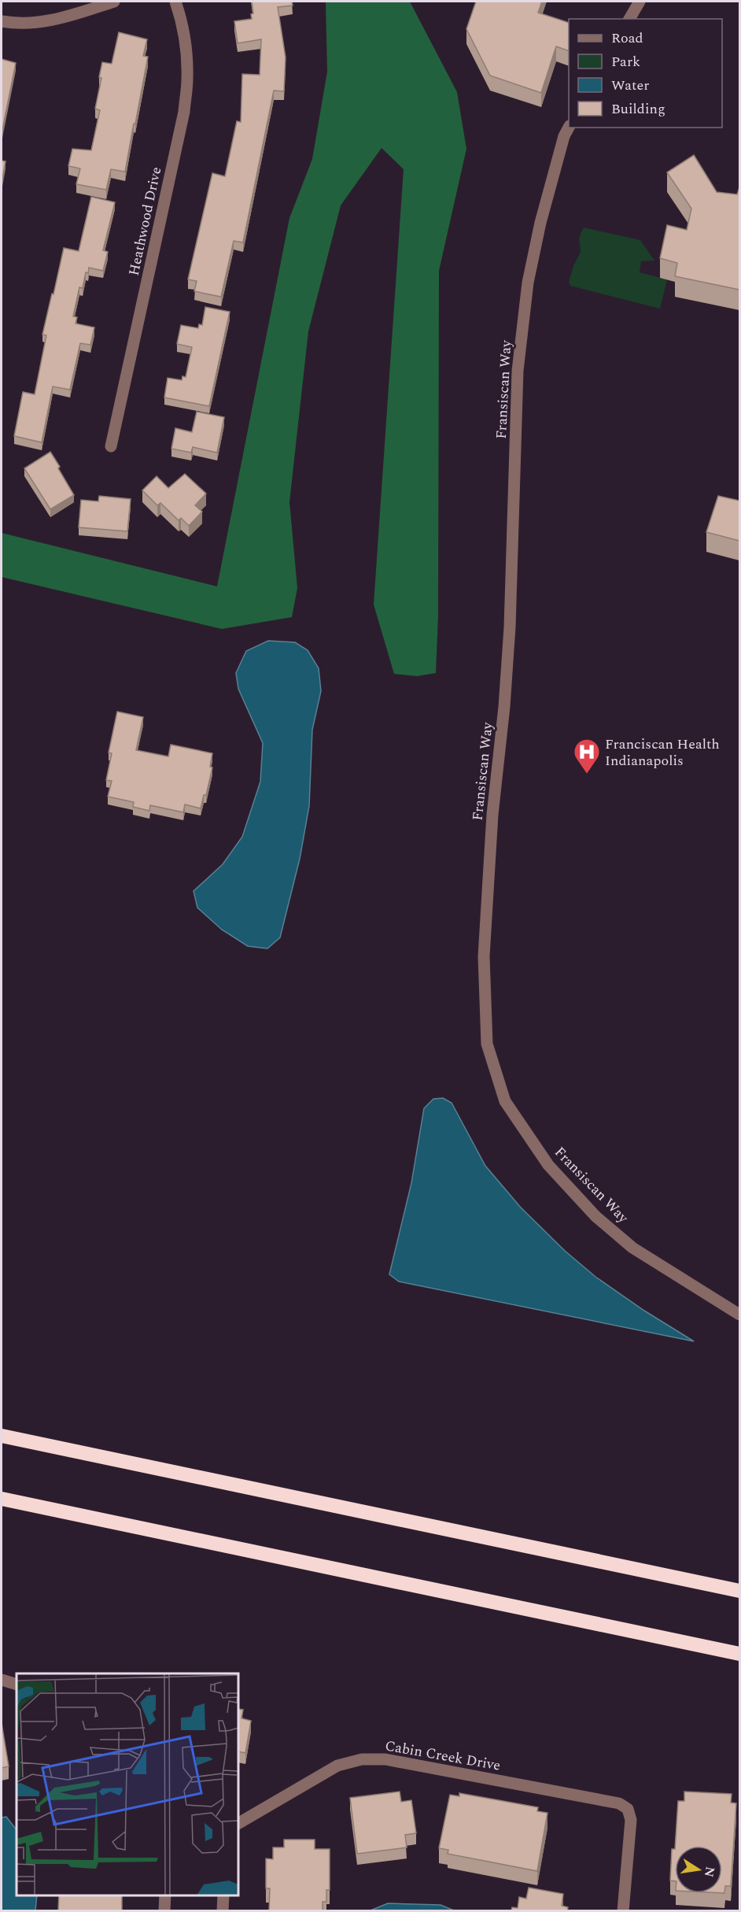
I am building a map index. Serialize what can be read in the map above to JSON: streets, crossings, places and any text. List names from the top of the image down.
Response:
{
  "streets": {
    "street": ["Heathwood Drive", "Fransiscan Way", "Cabin Creek Drive"]
  },
  "places": {
    "hospital": ["Franciscan Health Indianapolis"]
  },
  "legend": [
    "Road",
    "Park",
    "Water",
    "Building"
  ],
  "north": "right"
}
